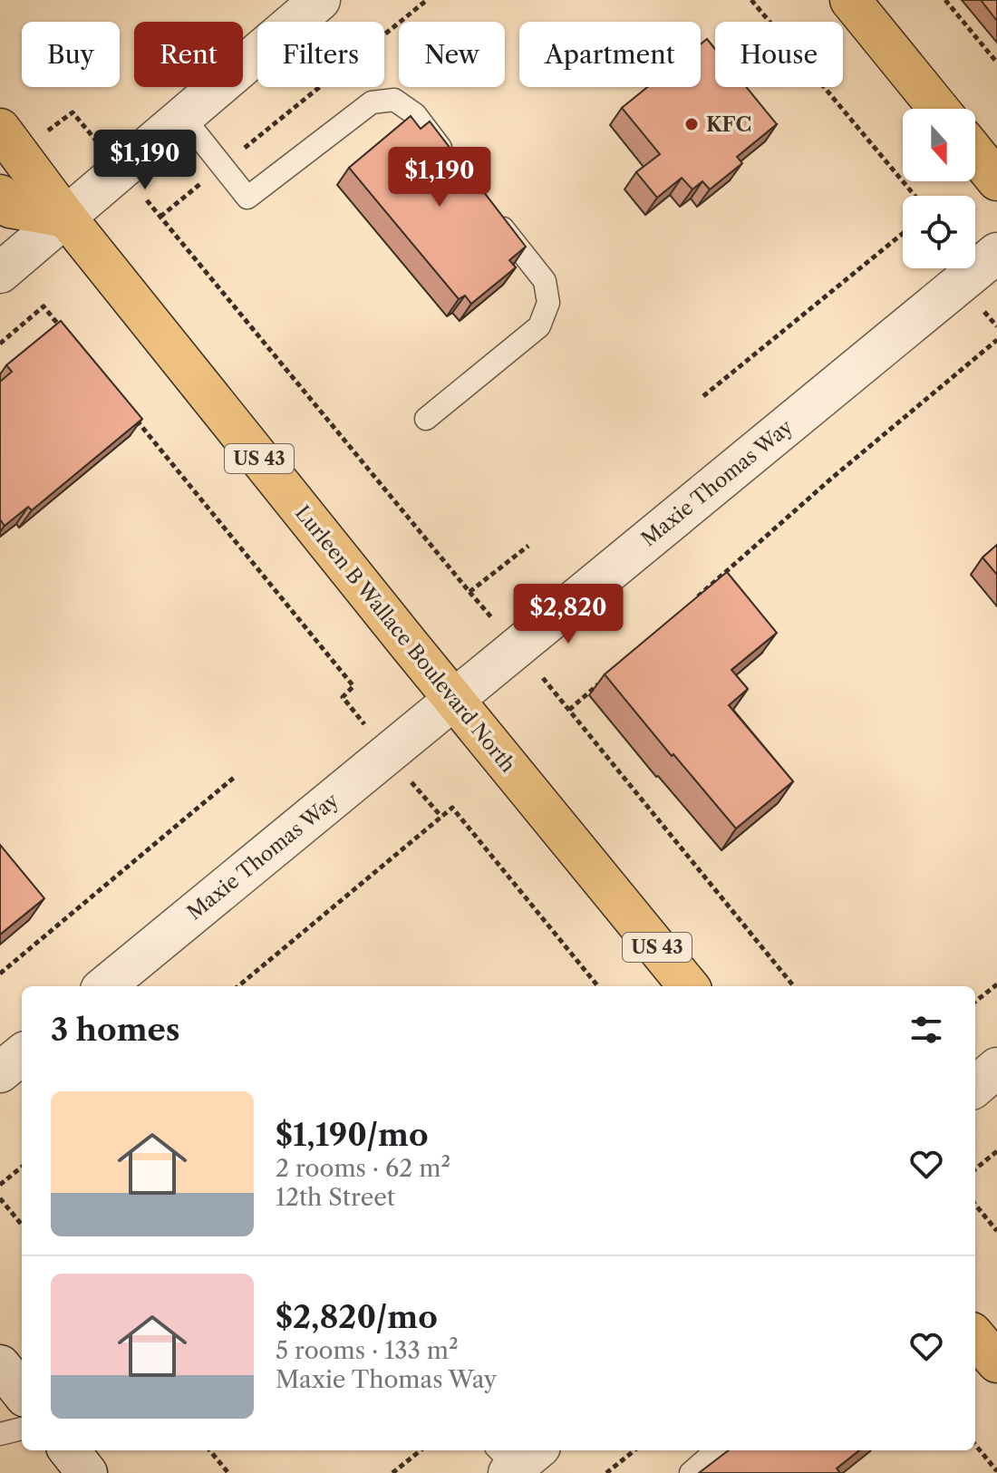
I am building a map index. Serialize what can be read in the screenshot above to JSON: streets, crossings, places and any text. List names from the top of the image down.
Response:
{
  "streets": {
    "main road": ["US 43", "Lurleen B Wallace Boulevard North"],
    "street": ["Maxie Thomas Way"]
  },
  "crossings": [
    ["Maxie Thomas Way", "Lurleen B Wallace Boulevard North"]
  ],
  "places": ["KFC"],
  "north": "bottom",
  "page": {
    "chip": [
      "Buy",
      "Rent",
      "Filters",
      "New",
      "Apartment",
      "House"
    ],
    "price": ["$1,190", "$1,190", "$2,820"],
    "heading": "3 homes",
    "list": [
      {
        "name": "$1,190/mo",
        "note": "2 rooms · 62 m² · 12th Street"
      },
      {
        "name": "$2,820/mo",
        "note": "5 rooms · 133 m² · Maxie Thomas Way"
      }
    ]
  }
}
